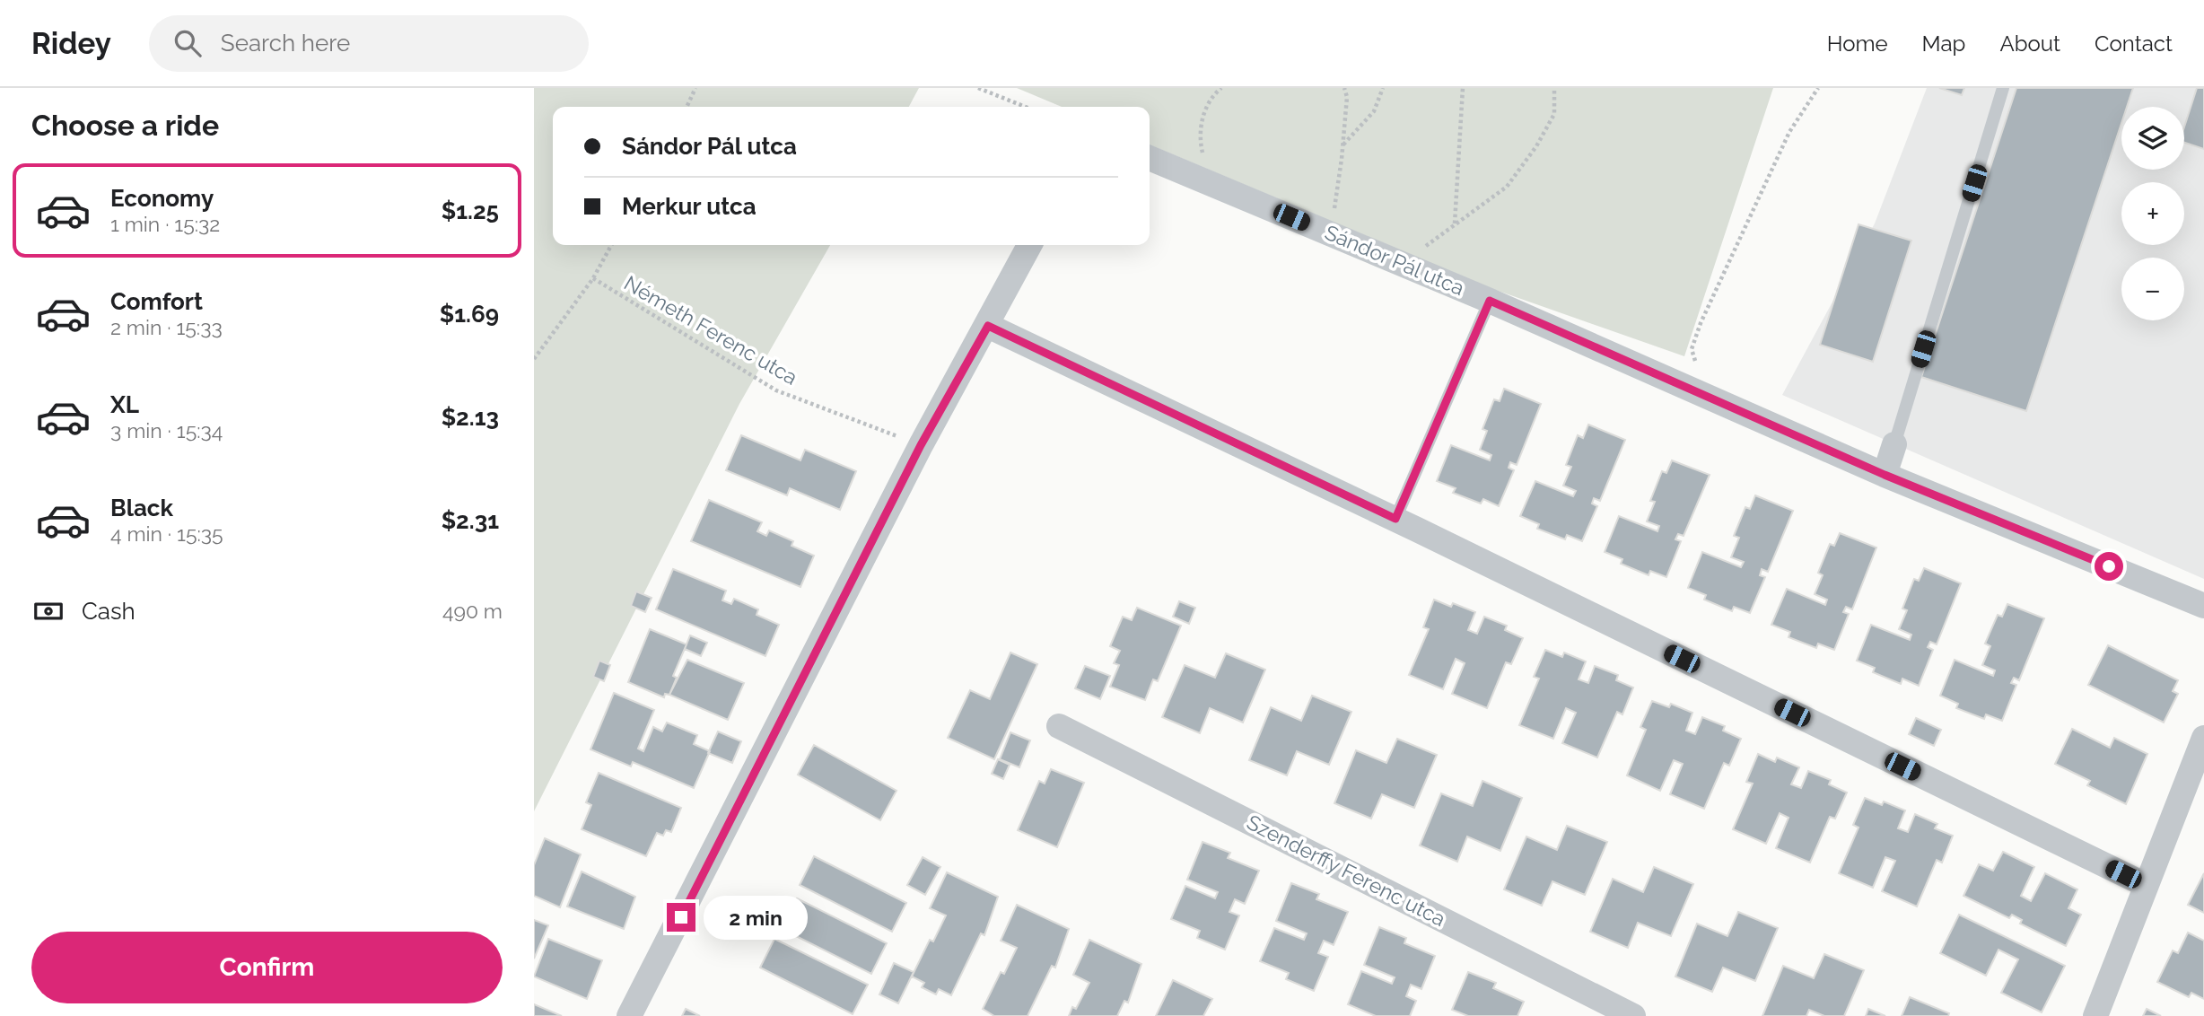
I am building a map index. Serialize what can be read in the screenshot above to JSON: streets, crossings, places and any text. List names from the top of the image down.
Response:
{
  "streets": {
    "street": ["Sándor Pál utca", "Szenderffy Ferenc utca"],
    "path": ["Németh Ferenc utca"]
  },
  "page": {
    "header": "Ridey",
    "search": "Search here",
    "nav": [
      "Home",
      "Map",
      "About",
      "Contact"
    ],
    "heading": "Choose a ride",
    "map_buttons": ["+", "−"],
    "banner": ["Sándor Pál utca", "Merkur utca"],
    "list": [
      {
        "name": "Economy",
        "note": "1 min · 15:32",
        "value": "$1.25"
      },
      {
        "name": "Comfort",
        "note": "2 min · 15:33",
        "value": "$1.69"
      },
      {
        "name": "XL",
        "note": "3 min · 15:34",
        "value": "$2.13"
      },
      {
        "name": "Black",
        "note": "4 min · 15:35",
        "value": "$2.31"
      }
    ],
    "pay": ["Cash", "490 m"],
    "bubble": "2 min",
    "buttons": "Confirm"
  }
}
